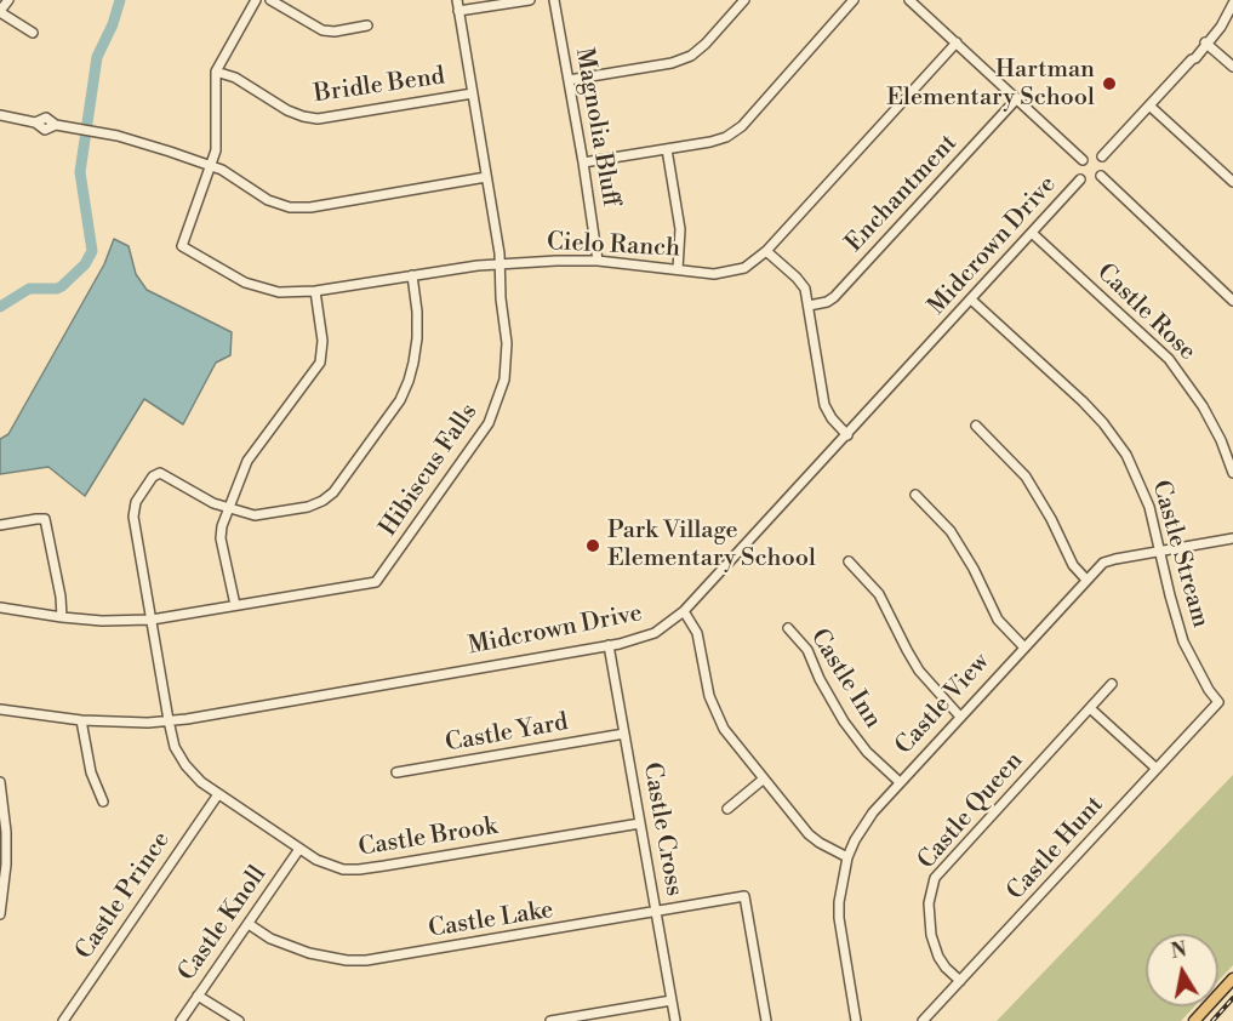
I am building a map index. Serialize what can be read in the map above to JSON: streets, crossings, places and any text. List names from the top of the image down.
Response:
{
  "streets": {
    "street": [
      "Bridle Bend",
      "Magnolia Bluff",
      "Enchantment",
      "Cielo Ranch",
      "Midcrown Drive",
      "Castle Rose",
      "Hibiscus Falls",
      "Castle Stream",
      "Castle Inn",
      "Castle View",
      "Castle Yard",
      "Castle Queen",
      "Castle Cross",
      "Castle Brook",
      "Castle Hunt",
      "Castle Prince",
      "Castle Lake",
      "Castle Knoll"
    ]
  },
  "crossings": [
    ["Bridle Bend", "Hibiscus Falls"],
    ["Magnolia Bluff", "Cielo Ranch"],
    ["Cielo Ranch", "Hibiscus Falls"],
    ["Midcrown Drive", "Castle Rose"],
    ["Midcrown Drive", "Castle Stream"],
    ["Midcrown Drive", "Castle Cross"],
    ["Midcrown Drive", "Castle Brook"],
    ["Hibiscus Falls", "Castle Brook"],
    ["Castle Stream", "Castle View"],
    ["Castle Stream", "Castle Hunt"],
    ["Castle Inn", "Castle View"],
    ["Castle Yard", "Castle Cross"],
    ["Castle Queen", "Castle Hunt"],
    ["Castle Cross", "Castle Brook"],
    ["Castle Cross", "Castle Lake"],
    ["Castle Brook", "Castle Prince"],
    ["Castle Brook", "Castle Knoll"],
    ["Castle Lake", "Castle Knoll"]
  ],
  "places": ["Hartman Elementary School", "Park Village Elementary School"],
  "north": "top"
}
